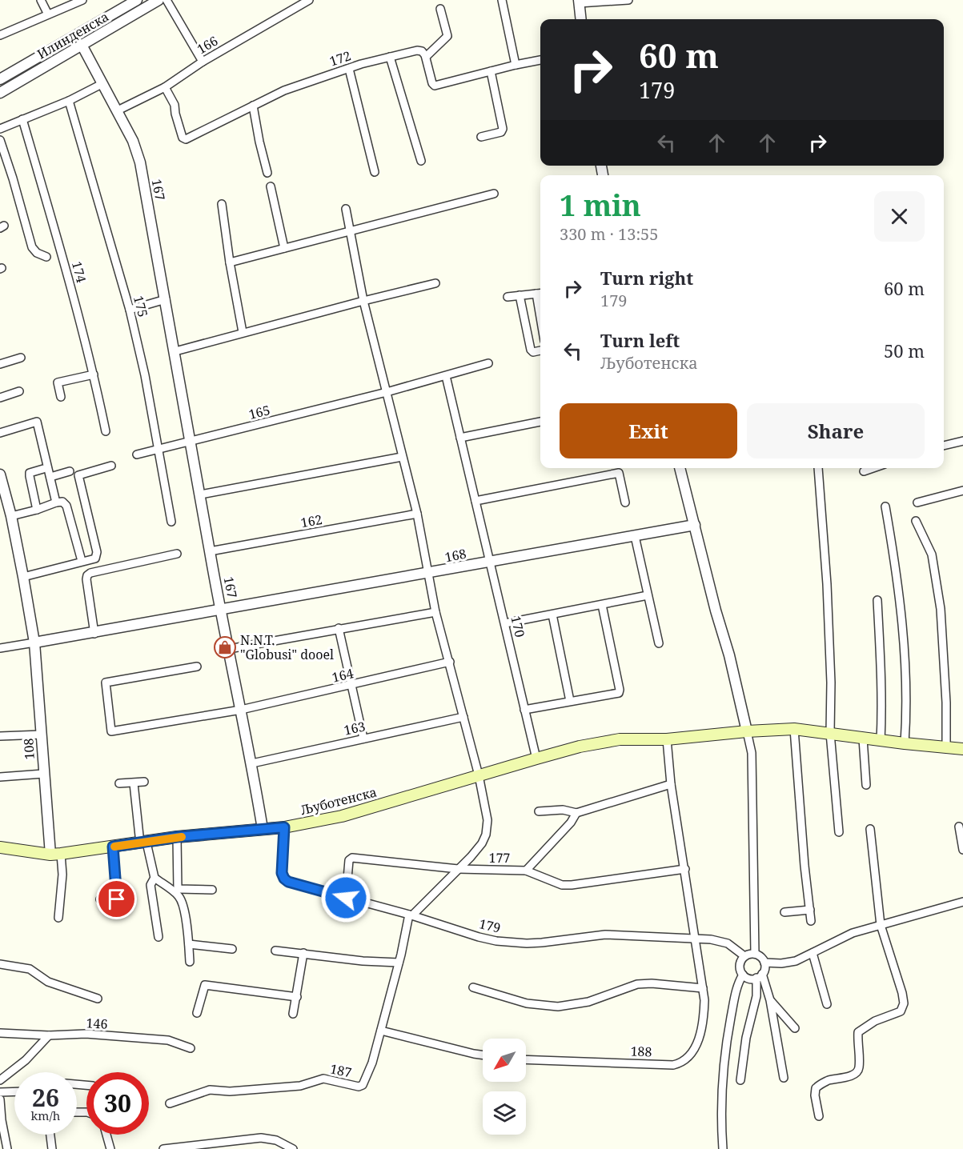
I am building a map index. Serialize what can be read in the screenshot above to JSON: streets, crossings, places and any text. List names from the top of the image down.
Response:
{
  "streets": {
    "main road": ["Љуботенска"],
    "street": [
      "Илинденска",
      "166",
      "172",
      "167",
      "174",
      "175",
      "165",
      "162",
      "168",
      "170",
      "164",
      "163",
      "108",
      "177",
      "179",
      "146",
      "188",
      "187"
    ]
  },
  "crossings": [
    ["Илинденска", "167"],
    ["166", "172"],
    ["166", "167"],
    ["167", "165"],
    ["167", "162"],
    ["167", "168"],
    ["167", "164"],
    ["167", "163"],
    ["167", "Љуботенска"],
    ["175", "165"],
    ["165", "170"],
    ["168", "170"],
    ["170", "Љуботенска"],
    ["108", "Љуботенска"],
    ["Љуботенска", "179"],
    ["177", "179"],
    ["179", "187"]
  ],
  "places": {
    "shop": ["N.N.T. \"Globusi\" dooel"]
  },
  "north": "bottom left",
  "page": {
    "turn": ["60 m", "179"],
    "heading": ["1 min", "330 m · 13:55"],
    "list": [
      {
        "name": "Turn right",
        "note": "179",
        "value": "60 m"
      },
      {
        "name": "Turn left",
        "note": "Љуботенска",
        "value": "50 m"
      }
    ],
    "buttons": ["Exit", "Share"],
    "speed": "26 km/h",
    "limit": "30"
  }
}
